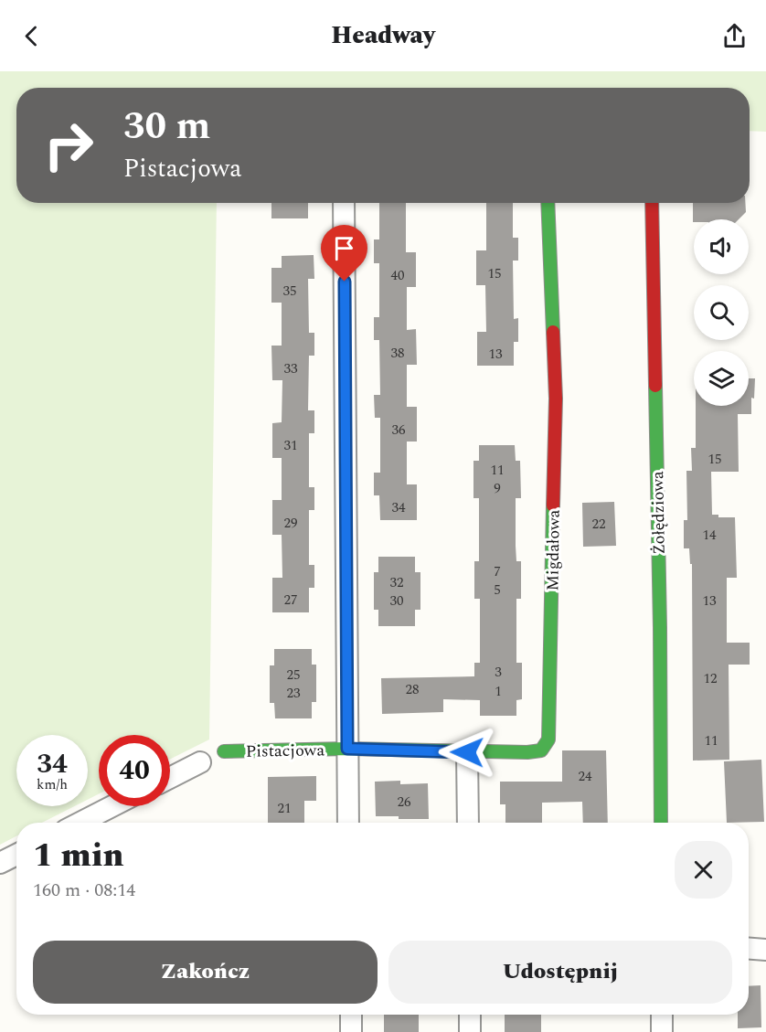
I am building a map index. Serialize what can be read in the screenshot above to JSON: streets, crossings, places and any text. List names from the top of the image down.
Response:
{
  "streets": {
    "street": ["Żołędziowa", "Migdałowa", "Pistacjowa"]
  },
  "crossings": [
    ["Migdałowa", "Pistacjowa"]
  ],
  "house_numbers": [
    "15",
    "40",
    "35",
    "38",
    "13",
    "33",
    "36",
    "31",
    "15",
    "11",
    "9",
    "34",
    "29",
    "22",
    "14",
    "7",
    "32",
    "5",
    "27",
    "30",
    "13",
    "3",
    "25",
    "12",
    "28",
    "1",
    "23",
    "11",
    "24",
    "26",
    "21"
  ],
  "page": {
    "header": "Headway",
    "turn": ["30 m", "Pistacjowa"],
    "speed": "34 km/h",
    "limit": "40",
    "heading": ["1 min", "160 m · 08:14"],
    "buttons": ["Zakończ", "Udostępnij"]
  }
}
